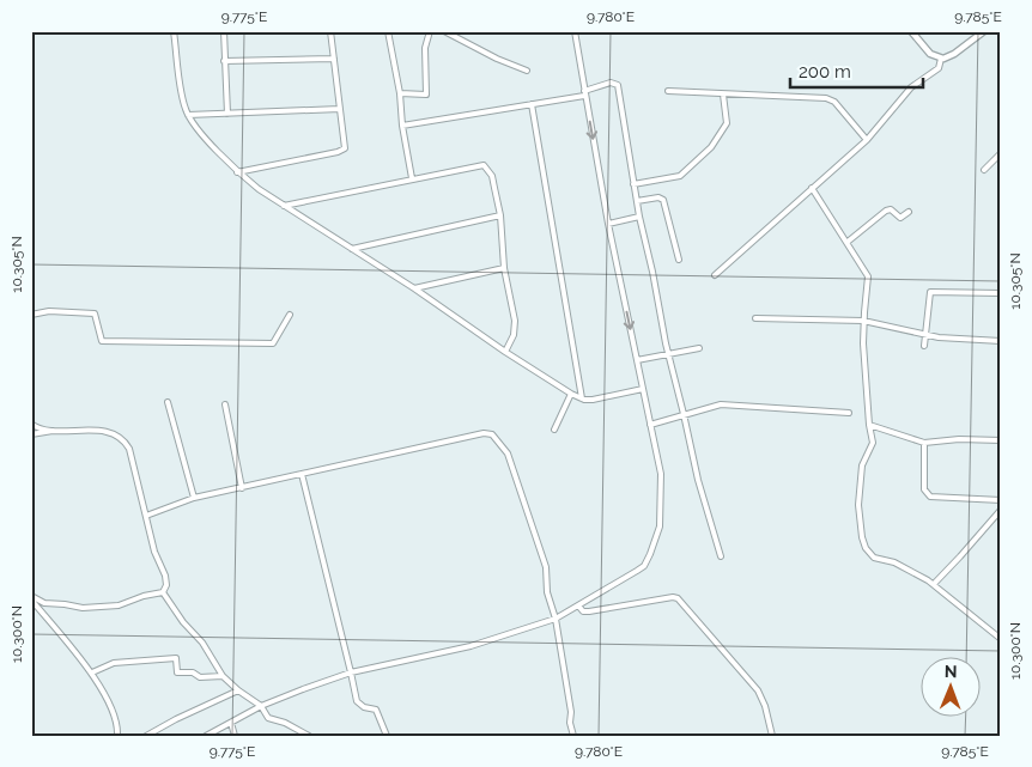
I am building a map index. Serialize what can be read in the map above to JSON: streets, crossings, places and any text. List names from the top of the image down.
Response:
{
  "scale_bar": "200 m",
  "north": "top",
  "coordinates": [
    "9.775°E",
    "9.780°E",
    "9.785°E",
    "10.305°N",
    "10.300°N"
  ]
}
